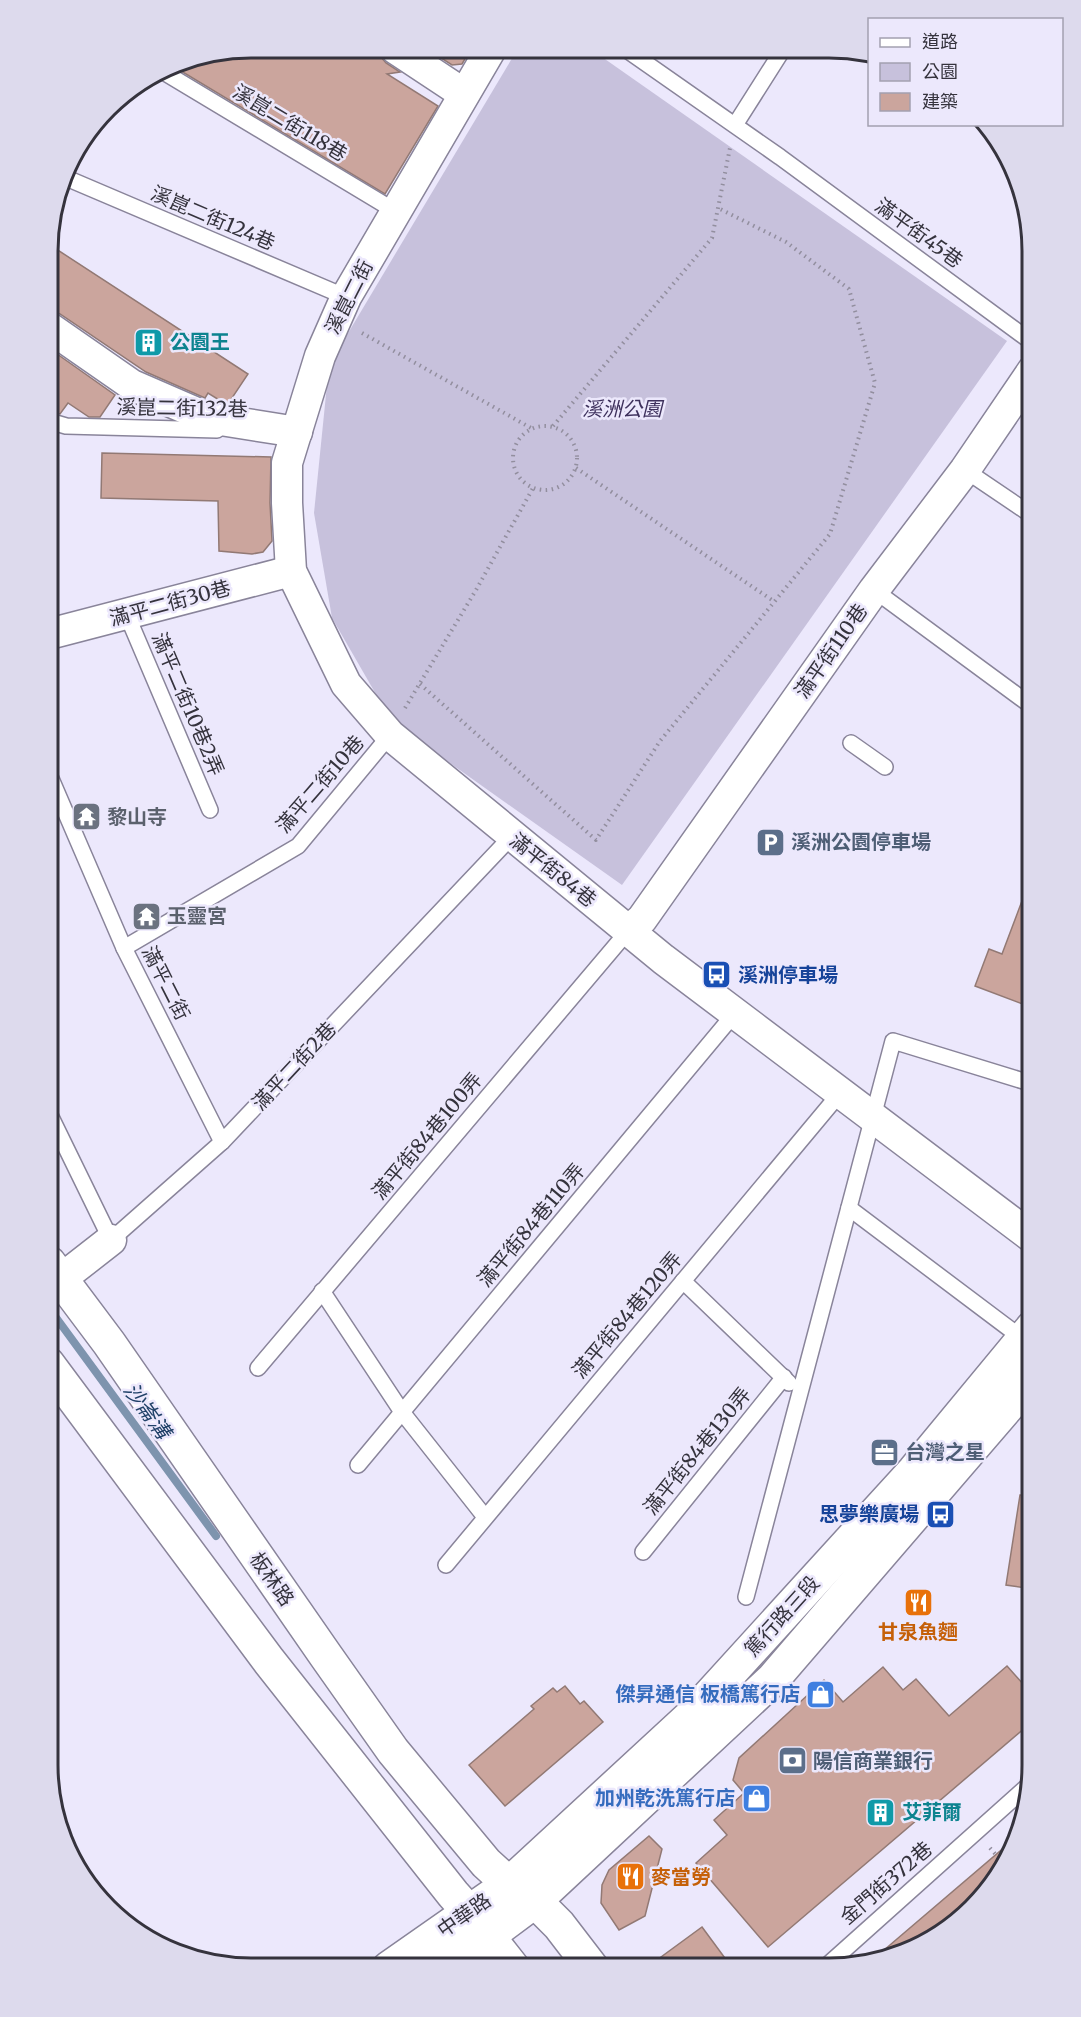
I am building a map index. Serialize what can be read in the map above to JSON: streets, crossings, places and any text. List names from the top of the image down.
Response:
{
  "streets": {
    "street": [
      "溪崑二街",
      "滿平二街30巷",
      "滿平街110巷",
      "滿平街84巷",
      "滿平二街2巷",
      "板林路",
      "篤行路三段",
      "中華路"
    ],
    "lane": [
      "溪崑二街118巷",
      "溪崑二街124巷",
      "滿平街45巷",
      "溪崑二街132巷",
      "滿平二街10巷2弄",
      "滿平二街10巷",
      "滿平二街",
      "滿平街84巷100弄",
      "滿平街84巷110弄",
      "滿平街84巷120弄",
      "滿平街84巷130弄",
      "金門街372巷"
    ]
  },
  "crossings": [
    ["溪崑二街118巷", "溪崑二街"],
    ["溪崑二街124巷", "溪崑二街"],
    ["溪崑二街", "溪崑二街132巷"],
    ["溪崑二街", "滿平二街30巷"],
    ["溪崑二街", "滿平街84巷"],
    ["滿平二街30巷", "滿平二街10巷2弄"],
    ["滿平二街30巷", "滿平街84巷"],
    ["滿平街110巷", "滿平街84巷"],
    ["滿平街110巷", "滿平街84巷100弄"],
    ["滿平二街10巷", "滿平街84巷"],
    ["滿平二街10巷", "滿平二街"],
    ["滿平街84巷", "滿平二街2巷"],
    ["滿平街84巷", "滿平街84巷100弄"],
    ["滿平街84巷", "滿平街84巷110弄"],
    ["滿平街84巷", "滿平街84巷120弄"],
    ["滿平二街", "滿平二街2巷"],
    ["板林路", "篤行路三段"],
    ["板林路", "中華路"],
    ["篤行路三段", "中華路"]
  ],
  "water": ["沙崙溝"],
  "parks": ["溪洲公園"],
  "places": {
    "building": ["公園王", "艾菲爾"],
    "temple": ["黎山寺", "玉靈宮"],
    "parking": ["溪洲公園停車場"],
    "bus stop": ["溪洲停車場", "思夢樂廣場"],
    "office": ["台灣之星"],
    "restaurant": ["甘泉魚麵", "麥當勞"],
    "shop": ["傑昇通信 板橋篤行店", "加州乾洗篤行店"],
    "bank": ["陽信商業銀行"]
  },
  "legend": ["道路", "公園", "建築"]
}
